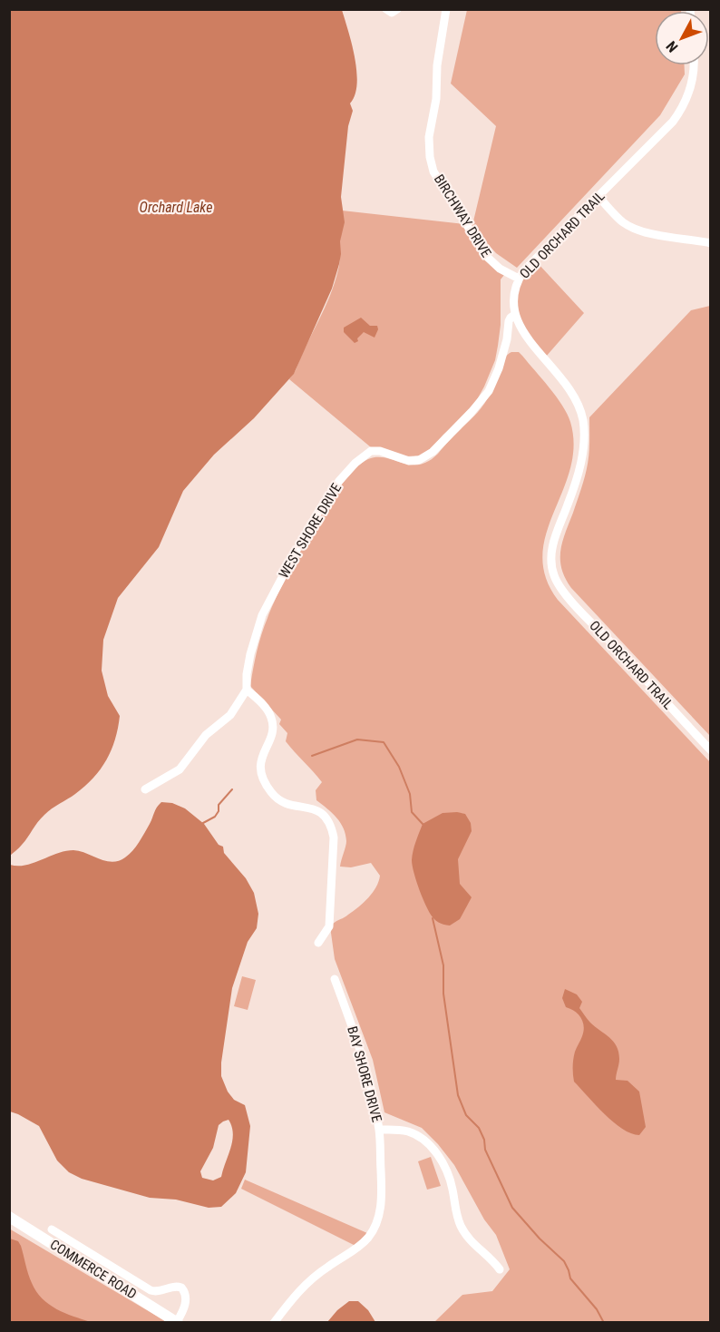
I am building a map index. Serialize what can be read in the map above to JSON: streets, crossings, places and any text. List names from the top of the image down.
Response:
{
  "streets": {
    "main road": ["COMMERCE ROAD"],
    "street": [
      "BIRCHWAY DRIVE",
      "OLD ORCHARD TRAIL",
      "WEST SHORE DRIVE",
      "BAY SHORE DRIVE"
    ]
  },
  "crossings": [
    ["BIRCHWAY DRIVE", "OLD ORCHARD TRAIL"],
    ["OLD ORCHARD TRAIL", "WEST SHORE DRIVE"]
  ],
  "water": ["Orchard Lake"],
  "north": "bottom left"
}
